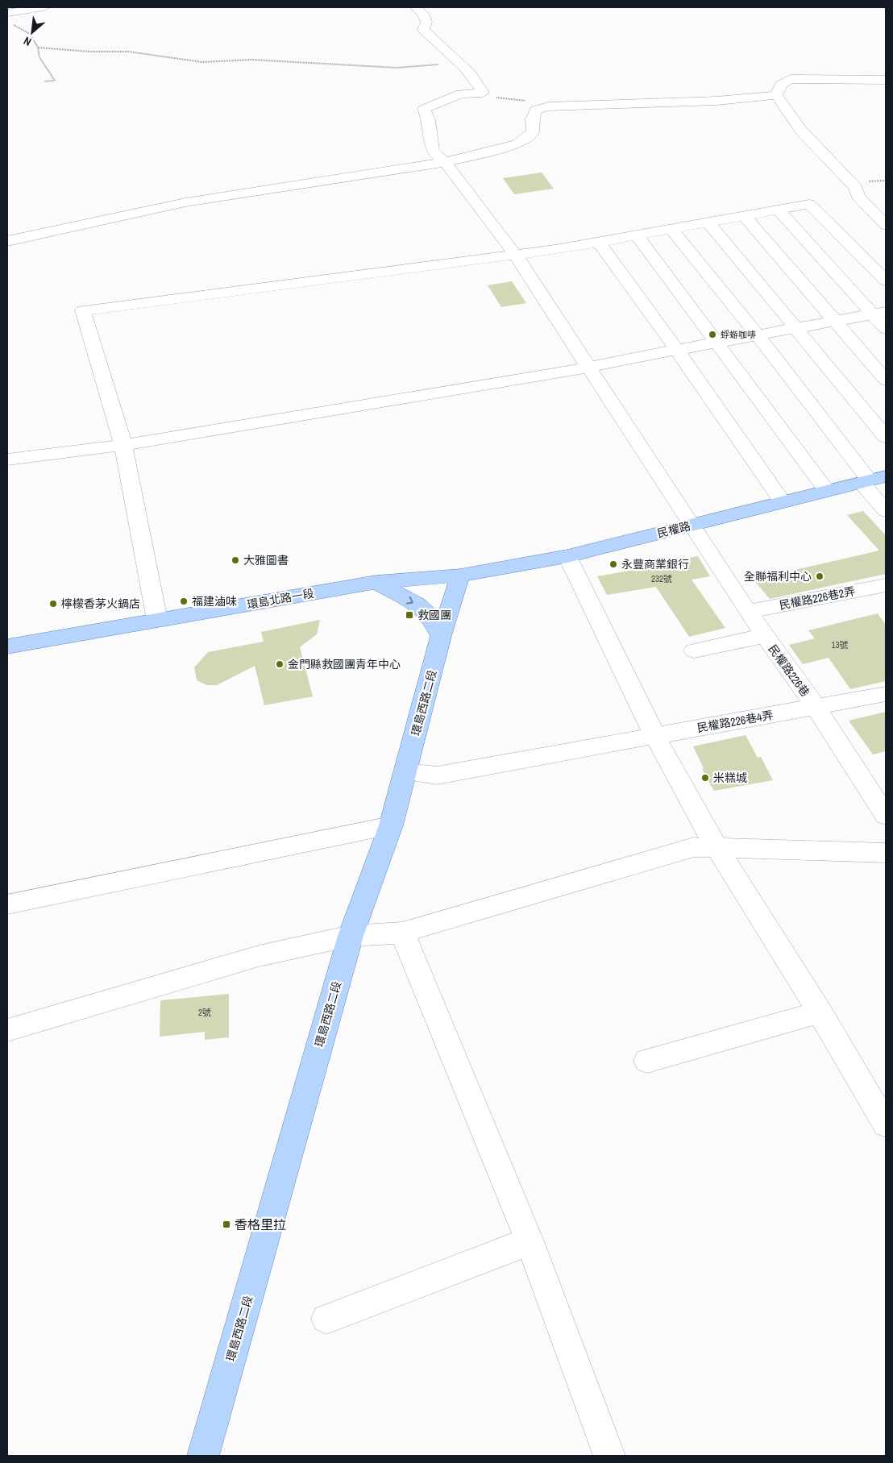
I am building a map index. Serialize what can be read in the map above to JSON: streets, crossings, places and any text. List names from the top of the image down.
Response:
{
  "streets": {
    "main road": ["民權路", "環島北路一段", "環島西路二段"],
    "street": ["民權路226巷2弄", "民權路226巷", "民權路226巷4弄"]
  },
  "crossings": [
    ["民權路", "環島北路一段"],
    ["民權路", "民權路226巷"],
    ["民權路", "環島西路二段"],
    ["民權路226巷2弄", "民權路226巷"],
    ["環島北路一段", "環島西路二段"],
    ["民權路226巷", "民權路226巷4弄"],
    ["環島西路二段", "民權路226巷4弄"]
  ],
  "places": {
    "other": [
      "蜉蝣咖啡",
      "大雅圖書",
      "永豐商業銀行",
      "全聯福利中心",
      "福建滷味",
      "檸檬香茅火鍋店",
      "金門縣救國團青年中心",
      "米糕城"
    ],
    "transit": ["救國團", "香格里拉"]
  },
  "house_numbers": ["232號", "13號", "2號"],
  "north": "bottom left"
}
